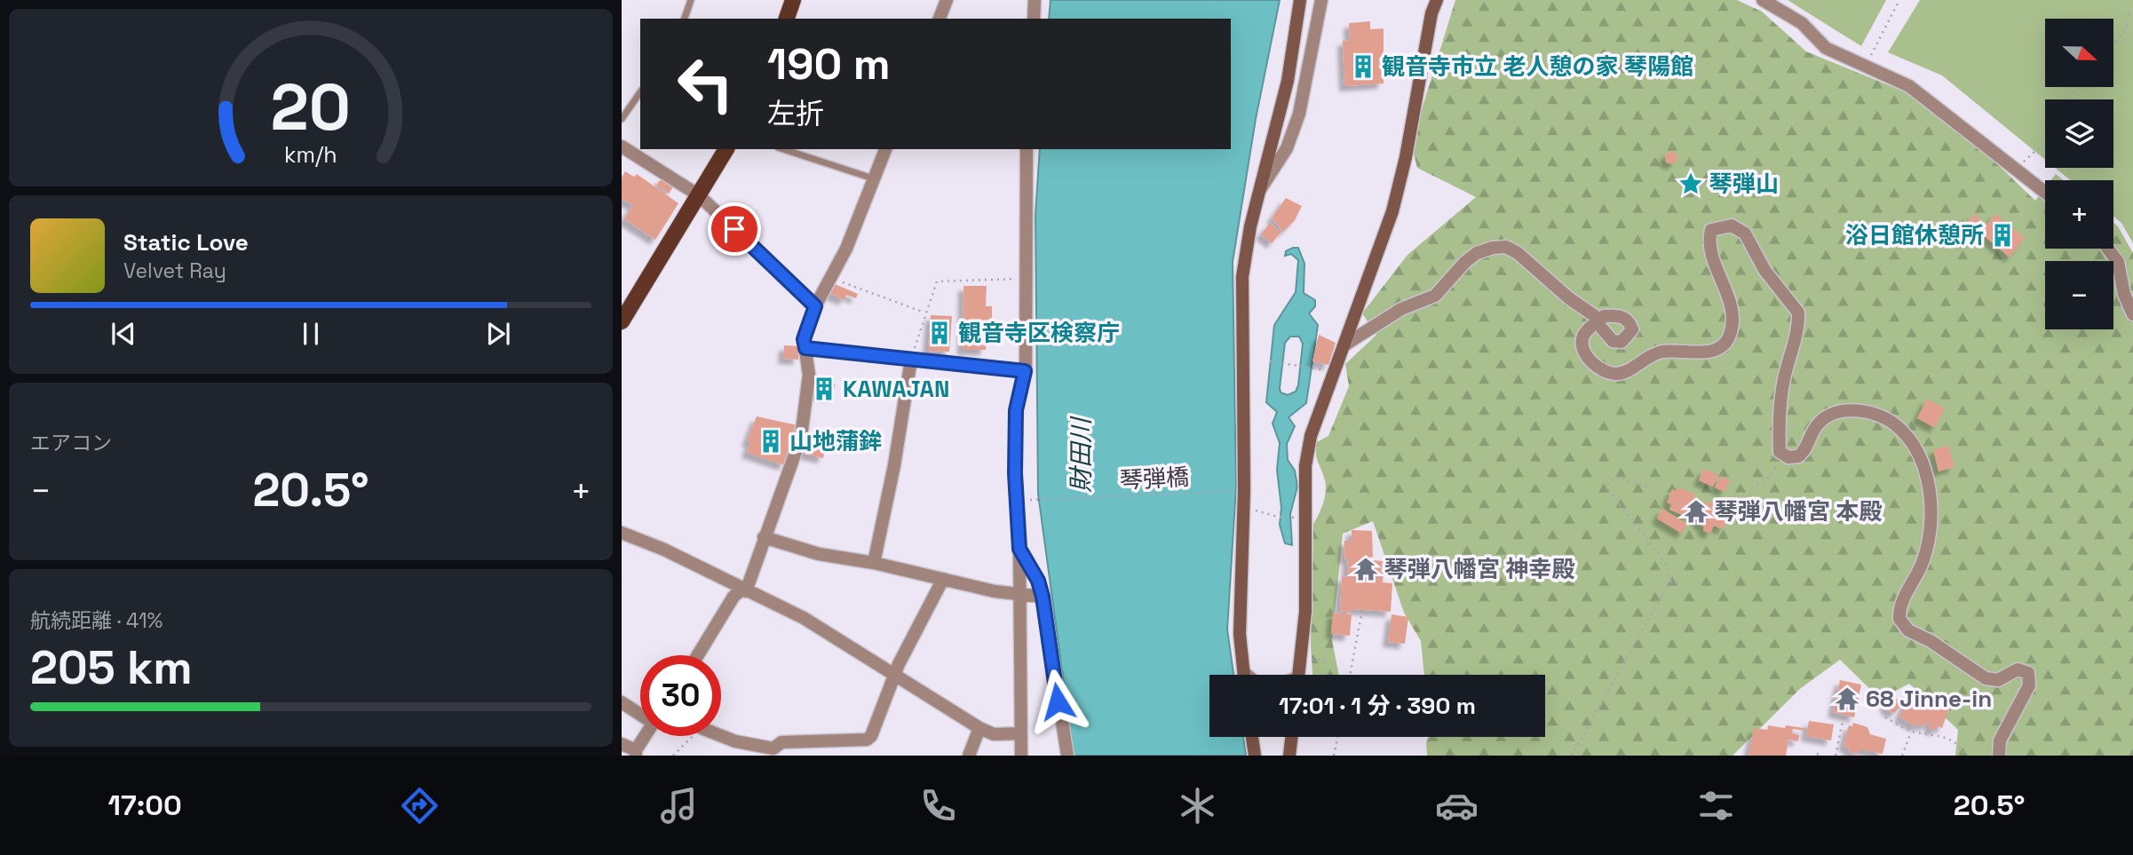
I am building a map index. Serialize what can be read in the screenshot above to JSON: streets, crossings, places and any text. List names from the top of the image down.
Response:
{
  "streets": {
    "path": ["琴弾橋"]
  },
  "water": ["財田川"],
  "places": {
    "building": [
      "観音寺市立 老人憩の家 琴陽館",
      "浴日館休憩所",
      "観音寺区検察庁",
      "KAWAJAN",
      "山地蒲鉾"
    ],
    "place": ["琴弾山"],
    "temple": ["琴弾八幡宮 本殿", "琴弾八幡宮 神幸殿", "68 Jinne-in"]
  },
  "north": "right",
  "page": {
    "map_buttons": ["+", "−"],
    "turn": ["190 m", "左折"],
    "song": ["Static Love", "Velvet Ray"],
    "tile": [
      "エアコン",
      ["航続距離 · 41%", "205 km"]
    ],
    "heat": ["−", "20.5°", "+"],
    "limit": "30",
    "trip": "17:01 · 1 分 · 390 m",
    "tabs": ["17:00", "20.5°"],
    "gauge": ["20", "km/h"]
  }
}
